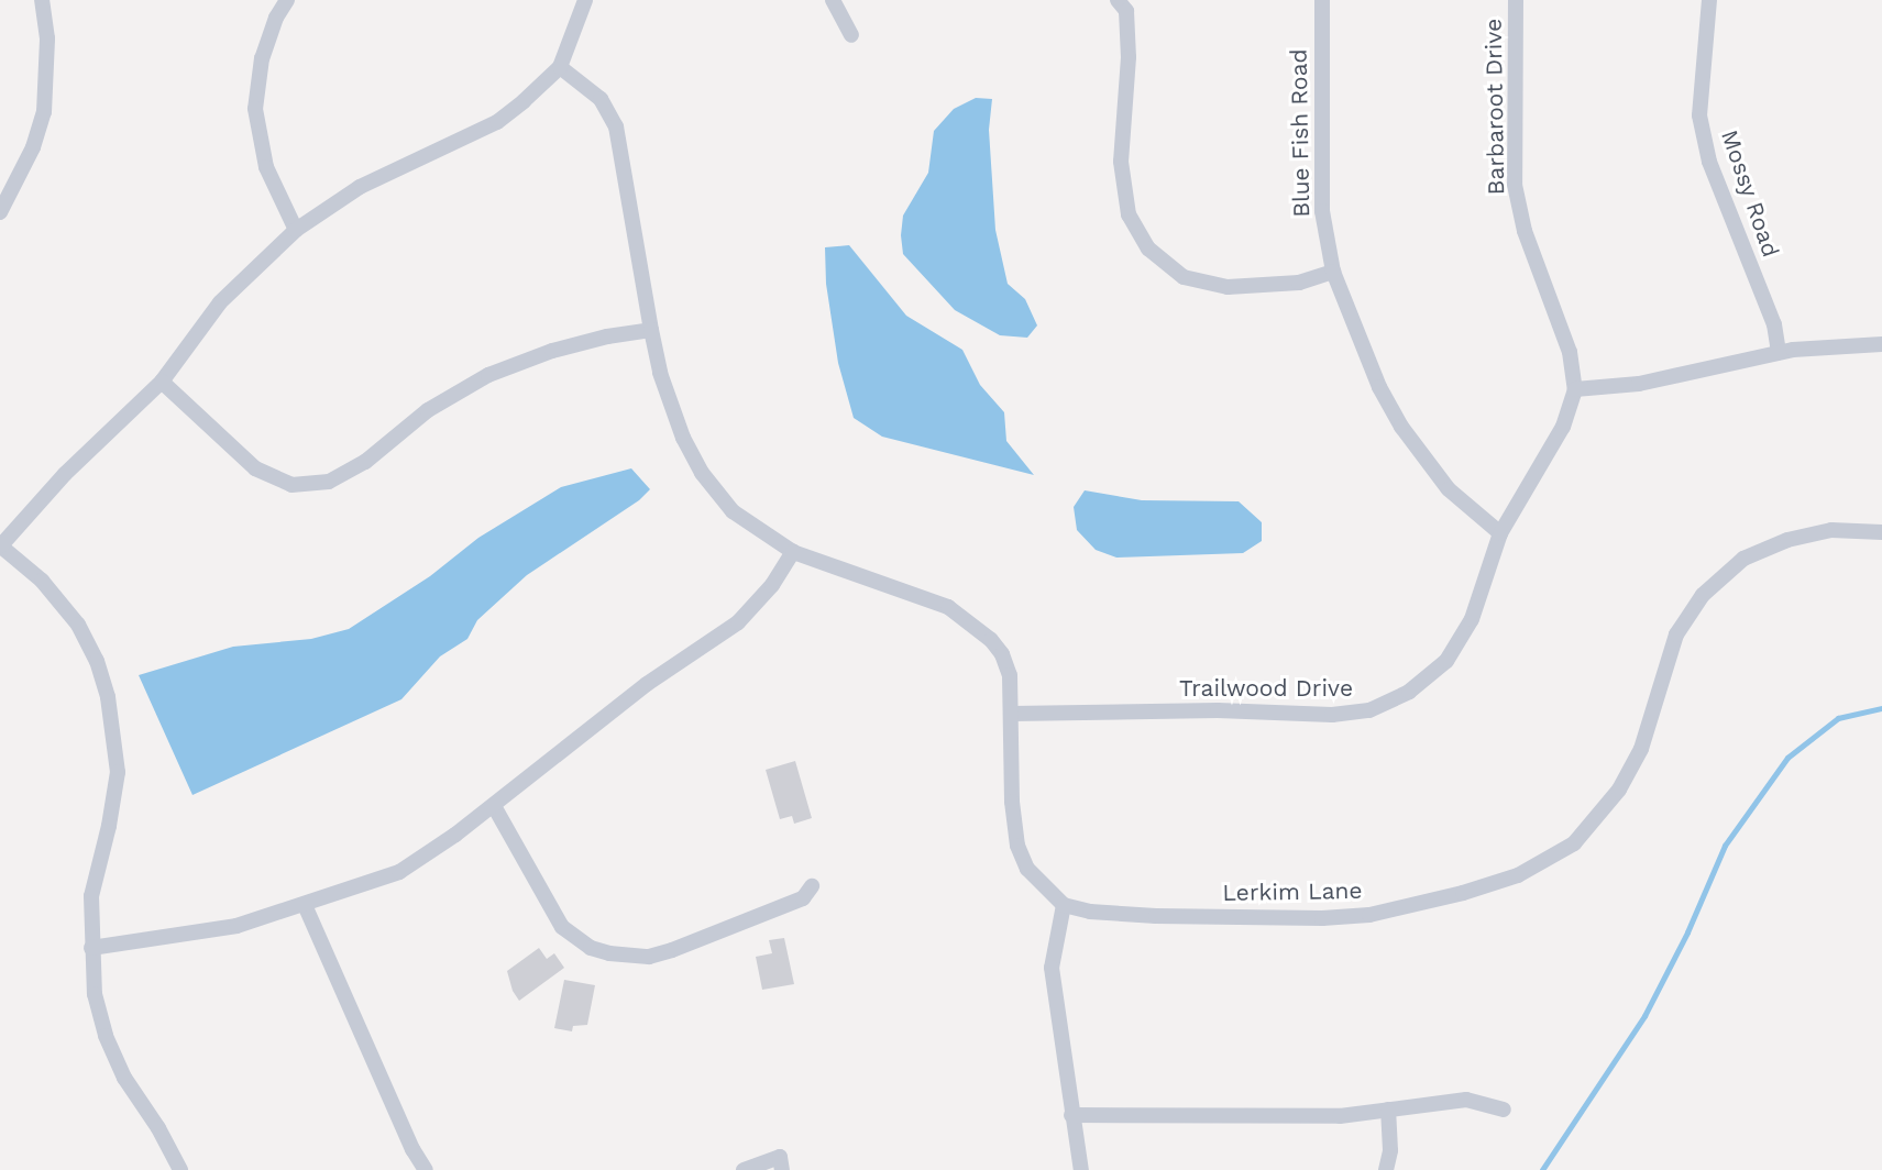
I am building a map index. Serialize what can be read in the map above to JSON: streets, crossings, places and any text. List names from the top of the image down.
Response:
{
  "streets": {
    "street": [
      "Barbaroot Drive",
      "Blue Fish Road",
      "Mossy Road",
      "Trailwood Drive",
      "Lerkim Lane"
    ]
  },
  "crossings": [
    ["Barbaroot Drive", "Trailwood Drive"],
    ["Blue Fish Road", "Trailwood Drive"]
  ]
}
